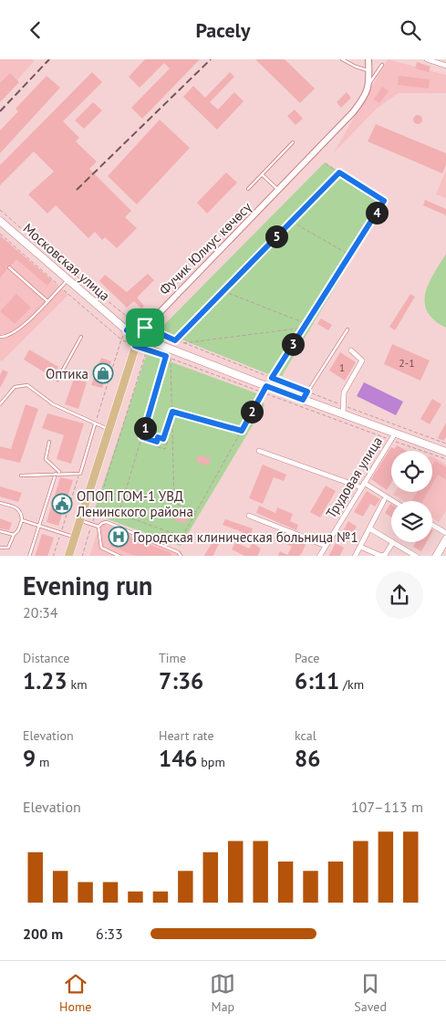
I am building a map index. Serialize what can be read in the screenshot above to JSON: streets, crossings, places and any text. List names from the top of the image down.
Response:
{
  "streets": {
    "main road": ["Фучик Юлиус көчөсү", "Московская улица"],
    "street": ["Трудовая улица"]
  },
  "crossings": [
    ["Фучик Юлиус көчөсү", "Московская улица"],
    ["Московская улица", "Трудовая улица"]
  ],
  "places": {
    "shop": ["Оптика"],
    "public building": ["ОПОП ГОМ-1 УВД Ленинского района"],
    "hospital": ["Городская клиническая больница №1"]
  },
  "house_numbers": ["2-1", "1"],
  "page": {
    "header": "Pacely",
    "pins": [
      "4",
      "5",
      "3",
      "2",
      "1"
    ],
    "heading": ["Evening run", "20:34"],
    "stats": [
      ["Distance", "1.23 km"],
      ["Time", "7:36"],
      ["Pace", "6:11 /km"],
      ["Elevation", "9 m"],
      ["Heart rate", "146 bpm"],
      ["kcal", "86"]
    ],
    "chart": ["Elevation", "107–113 m"],
    "list": [
      {
        "name": "200 m",
        "note": "6:33"
      }
    ],
    "tabs": ["Home", "Map", "Saved"]
  }
}
